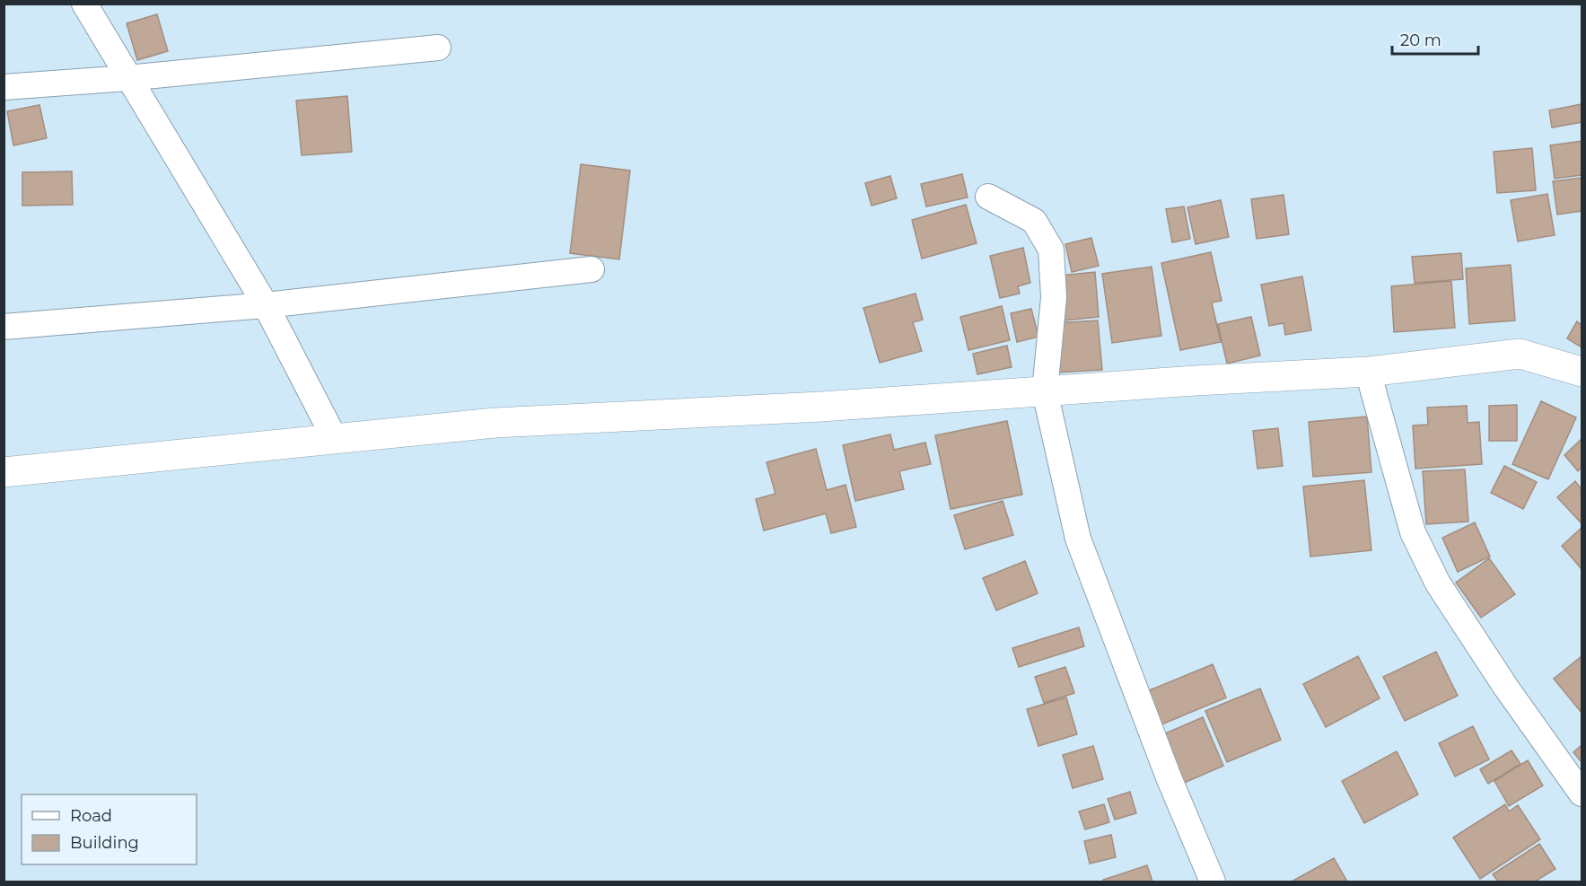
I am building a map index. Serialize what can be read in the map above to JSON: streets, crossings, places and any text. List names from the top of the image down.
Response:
{
  "legend": ["Road", "Building"],
  "scale_bar": "20 m"
}
